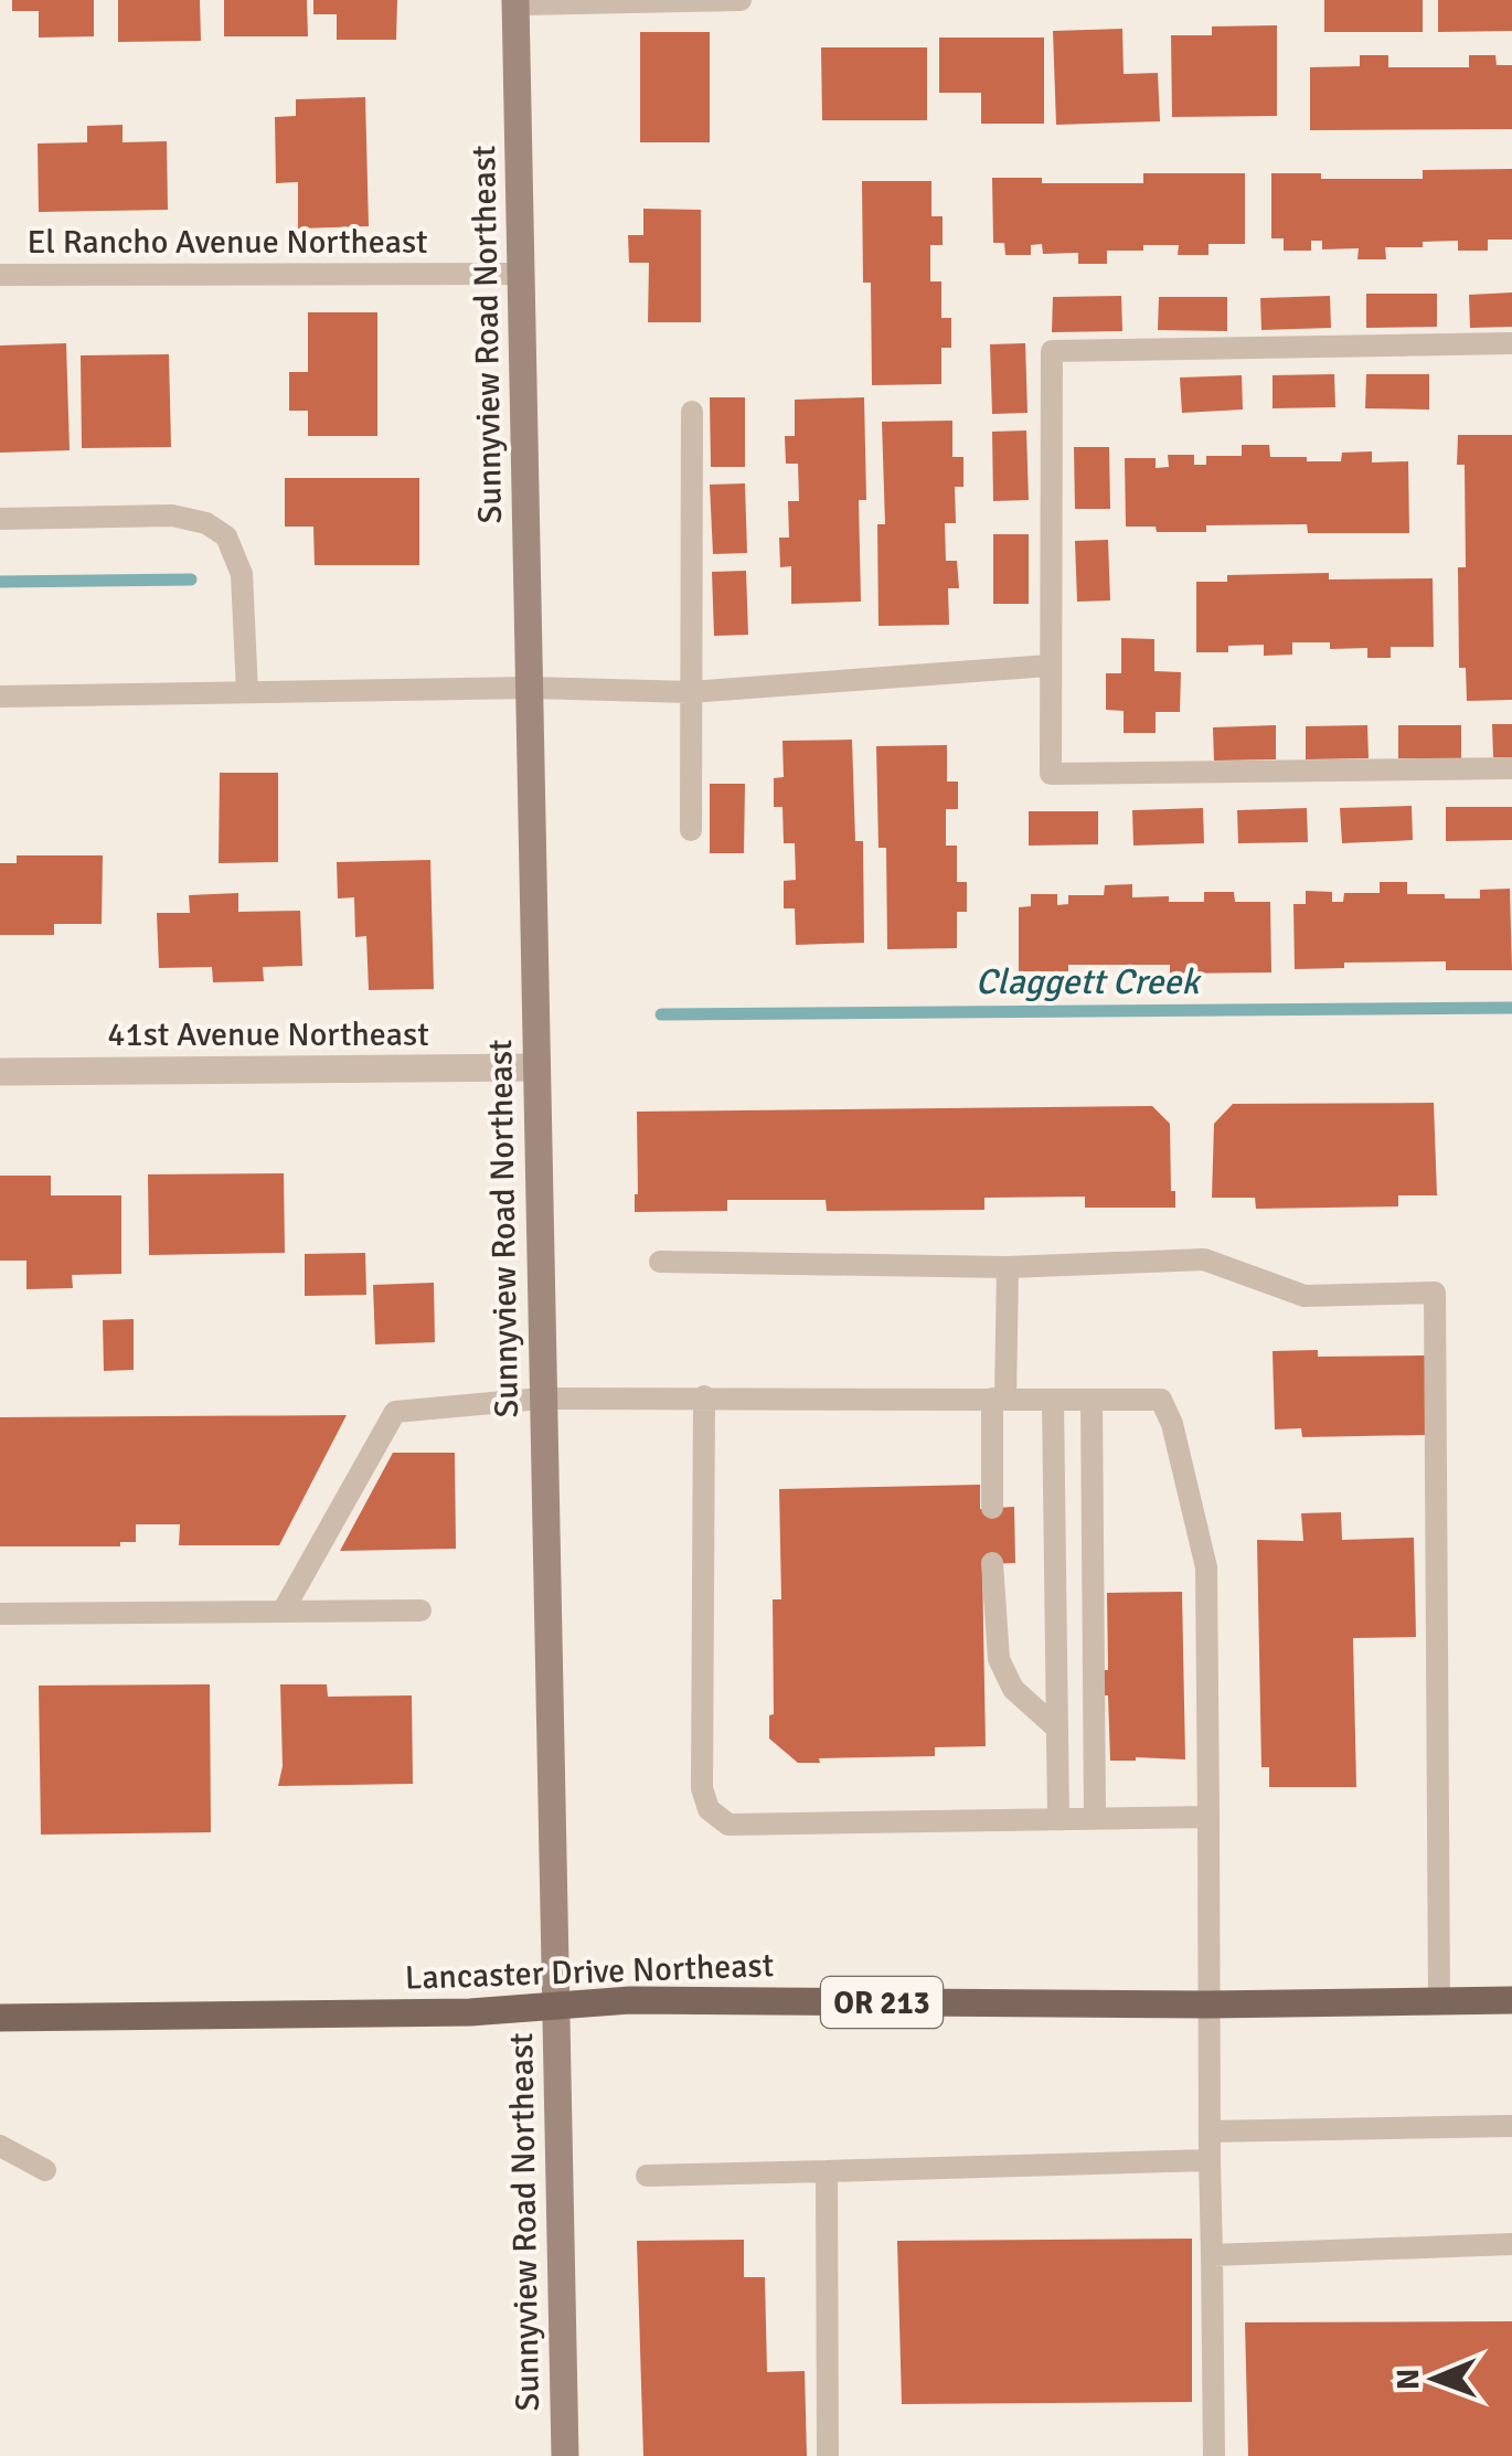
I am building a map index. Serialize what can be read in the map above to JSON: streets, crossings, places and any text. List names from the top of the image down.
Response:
{
  "streets": {
    "main road": ["Sunnyview Road Northeast", "Lancaster Drive Northeast", "OR 213"],
    "street": ["41st Avenue Northeast"],
    "lane": ["El Rancho Avenue Northeast"]
  },
  "crossings": [
    ["El Rancho Avenue Northeast", "Sunnyview Road Northeast"],
    ["Sunnyview Road Northeast", "41st Avenue Northeast"],
    ["Sunnyview Road Northeast", "Lancaster Drive Northeast"]
  ],
  "water": ["Claggett Creek"],
  "north": "left"
}
